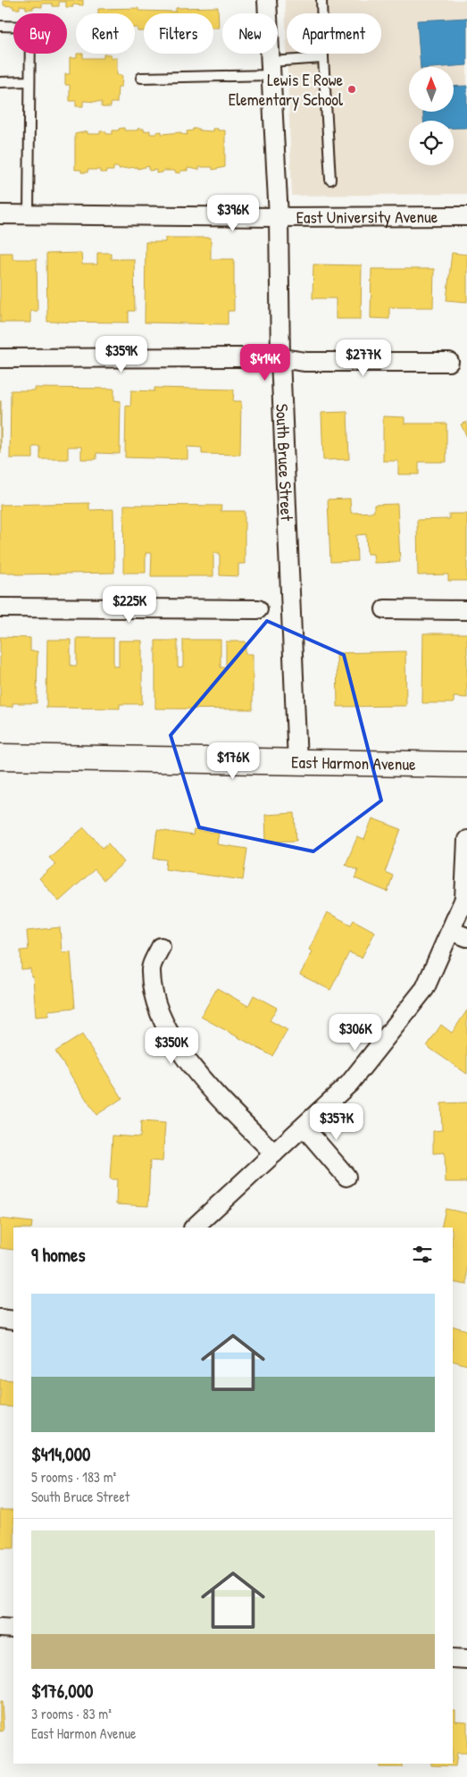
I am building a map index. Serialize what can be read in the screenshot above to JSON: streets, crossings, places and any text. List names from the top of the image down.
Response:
{
  "streets": {
    "main road": ["East Harmon Avenue"],
    "street": ["East University Avenue", "South Bruce Street"]
  },
  "crossings": [
    ["East University Avenue", "South Bruce Street"],
    ["South Bruce Street", "East Harmon Avenue"]
  ],
  "places": ["Lewis E Rowe Elementary School"],
  "north": "top",
  "page": {
    "chip": [
      "Buy",
      "Rent",
      "Filters",
      "New",
      "Apartment"
    ],
    "price": [
      "$396K",
      "$359K",
      "$277K",
      "$414K",
      "$225K",
      "$176K",
      "$306K",
      "$350K",
      "$357K"
    ],
    "heading": "9 homes",
    "list": [
      {
        "name": "$414,000",
        "note": "5 rooms · 183 m² · South Bruce Street"
      },
      {
        "name": "$176,000",
        "note": "3 rooms · 83 m² · East Harmon Avenue"
      }
    ]
  }
}
